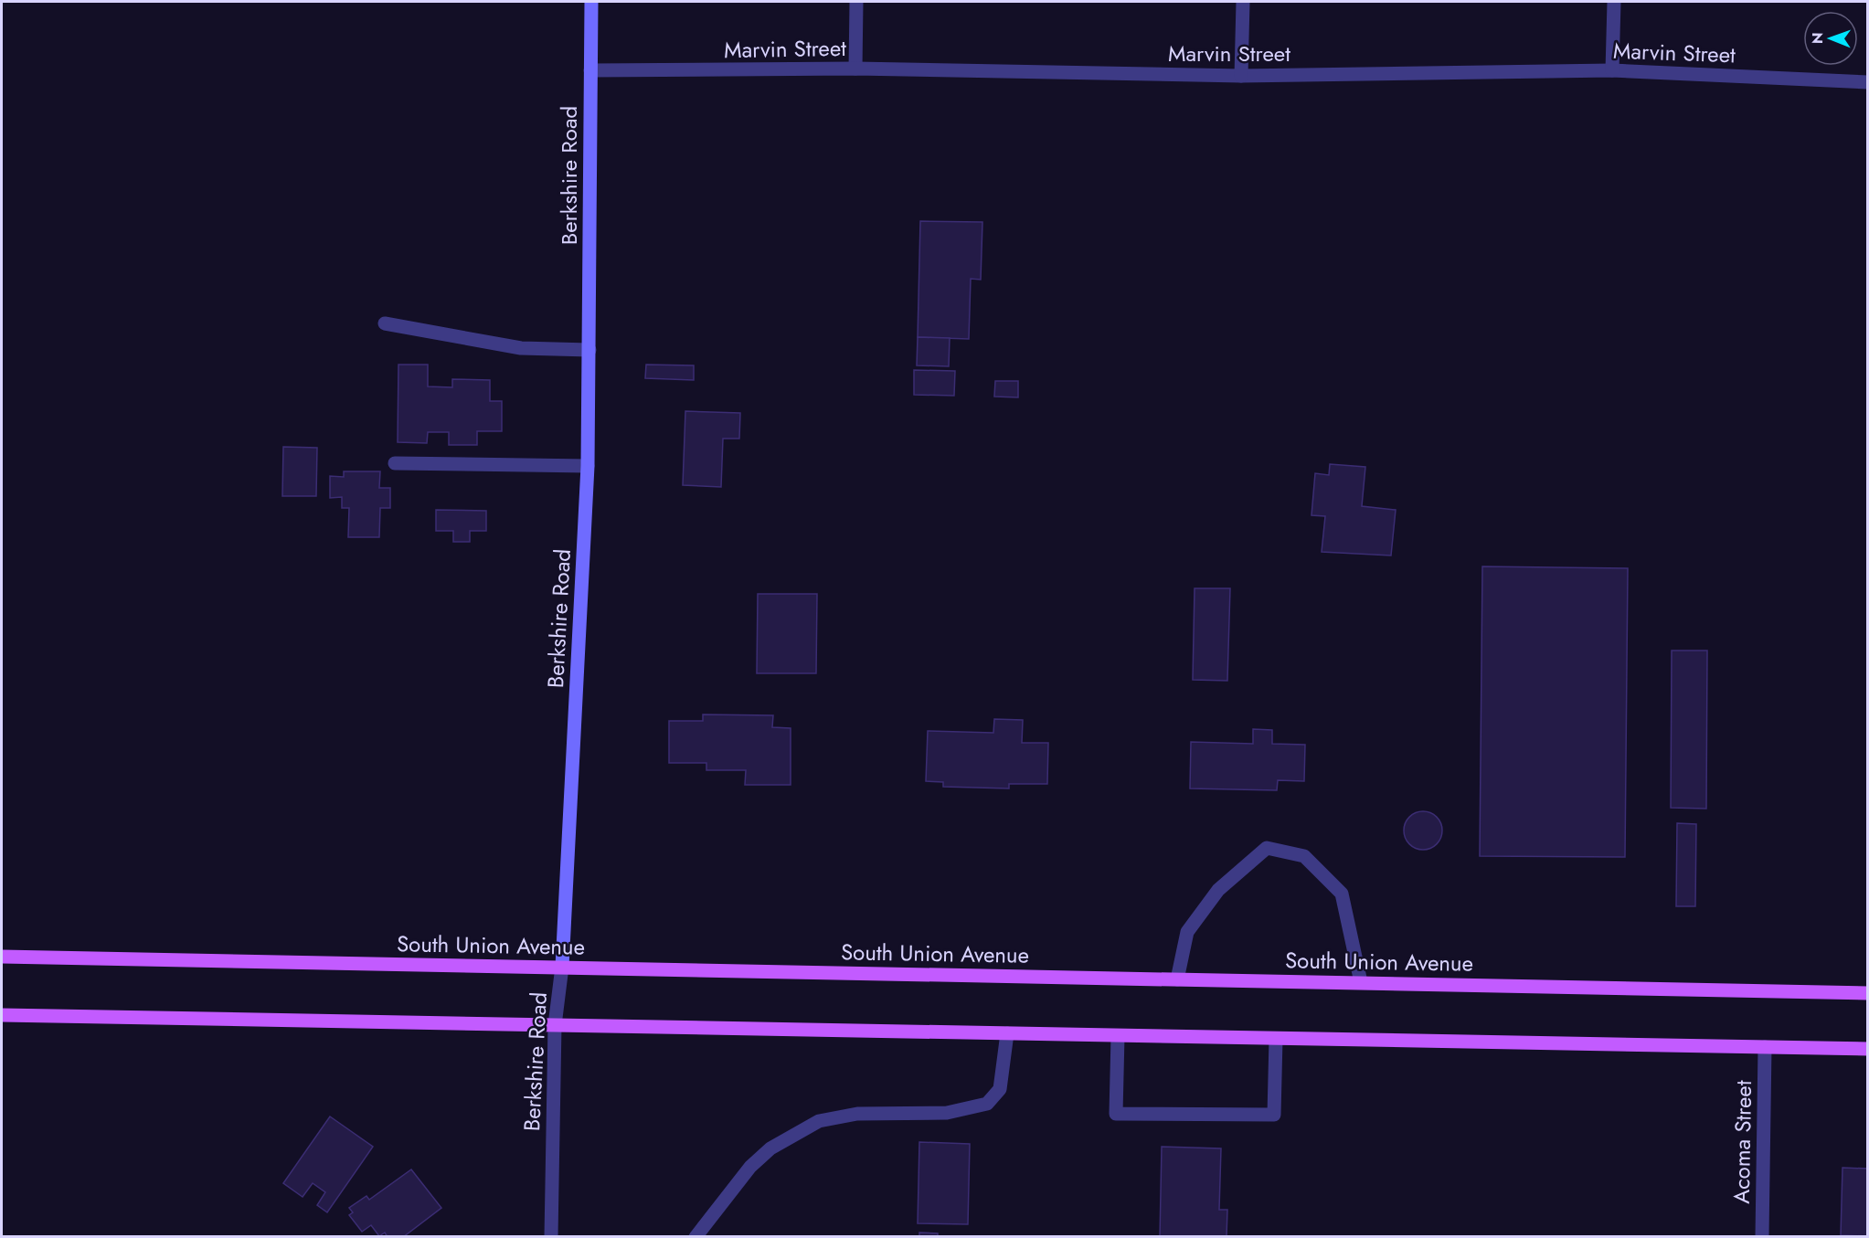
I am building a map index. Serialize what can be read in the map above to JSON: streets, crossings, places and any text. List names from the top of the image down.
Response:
{
  "streets": {
    "main road": ["South Union Avenue"],
    "street": ["Marvin Street", "Berkshire Road", "Acoma Street"]
  },
  "crossings": [
    ["Marvin Street", "Berkshire Road"],
    ["Berkshire Road", "South Union Avenue"]
  ],
  "north": "left"
}
